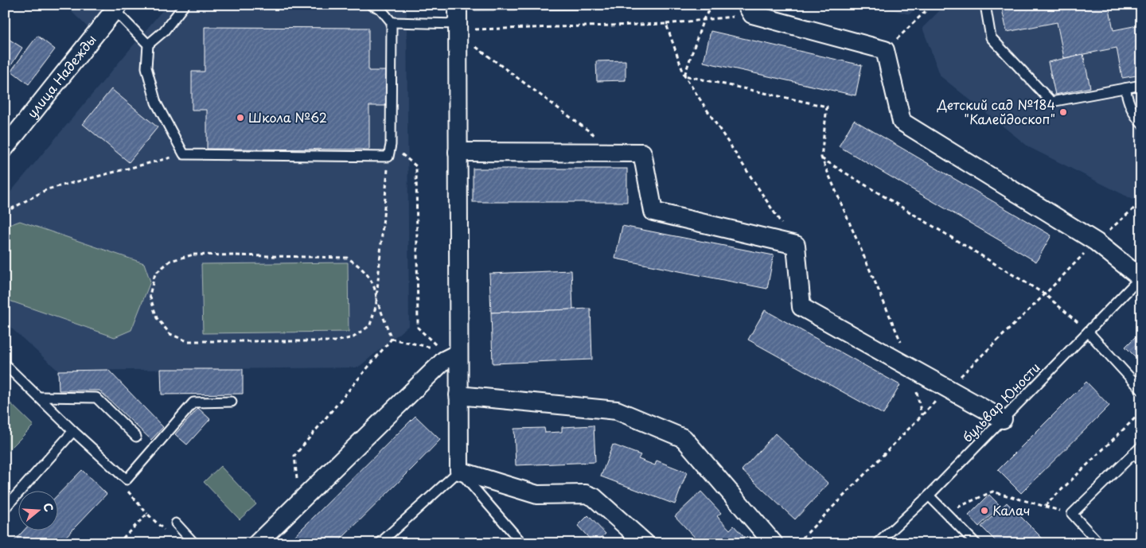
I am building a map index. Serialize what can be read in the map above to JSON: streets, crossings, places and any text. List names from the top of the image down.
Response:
{
  "streets": {
    "street": ["улица Надежды"],
    "lane": ["бульвар Юности"]
  },
  "places": ["Детский сад №184 \"Калейдоскоп\"", "Школа №62", "Калач"],
  "north": "right"
}
